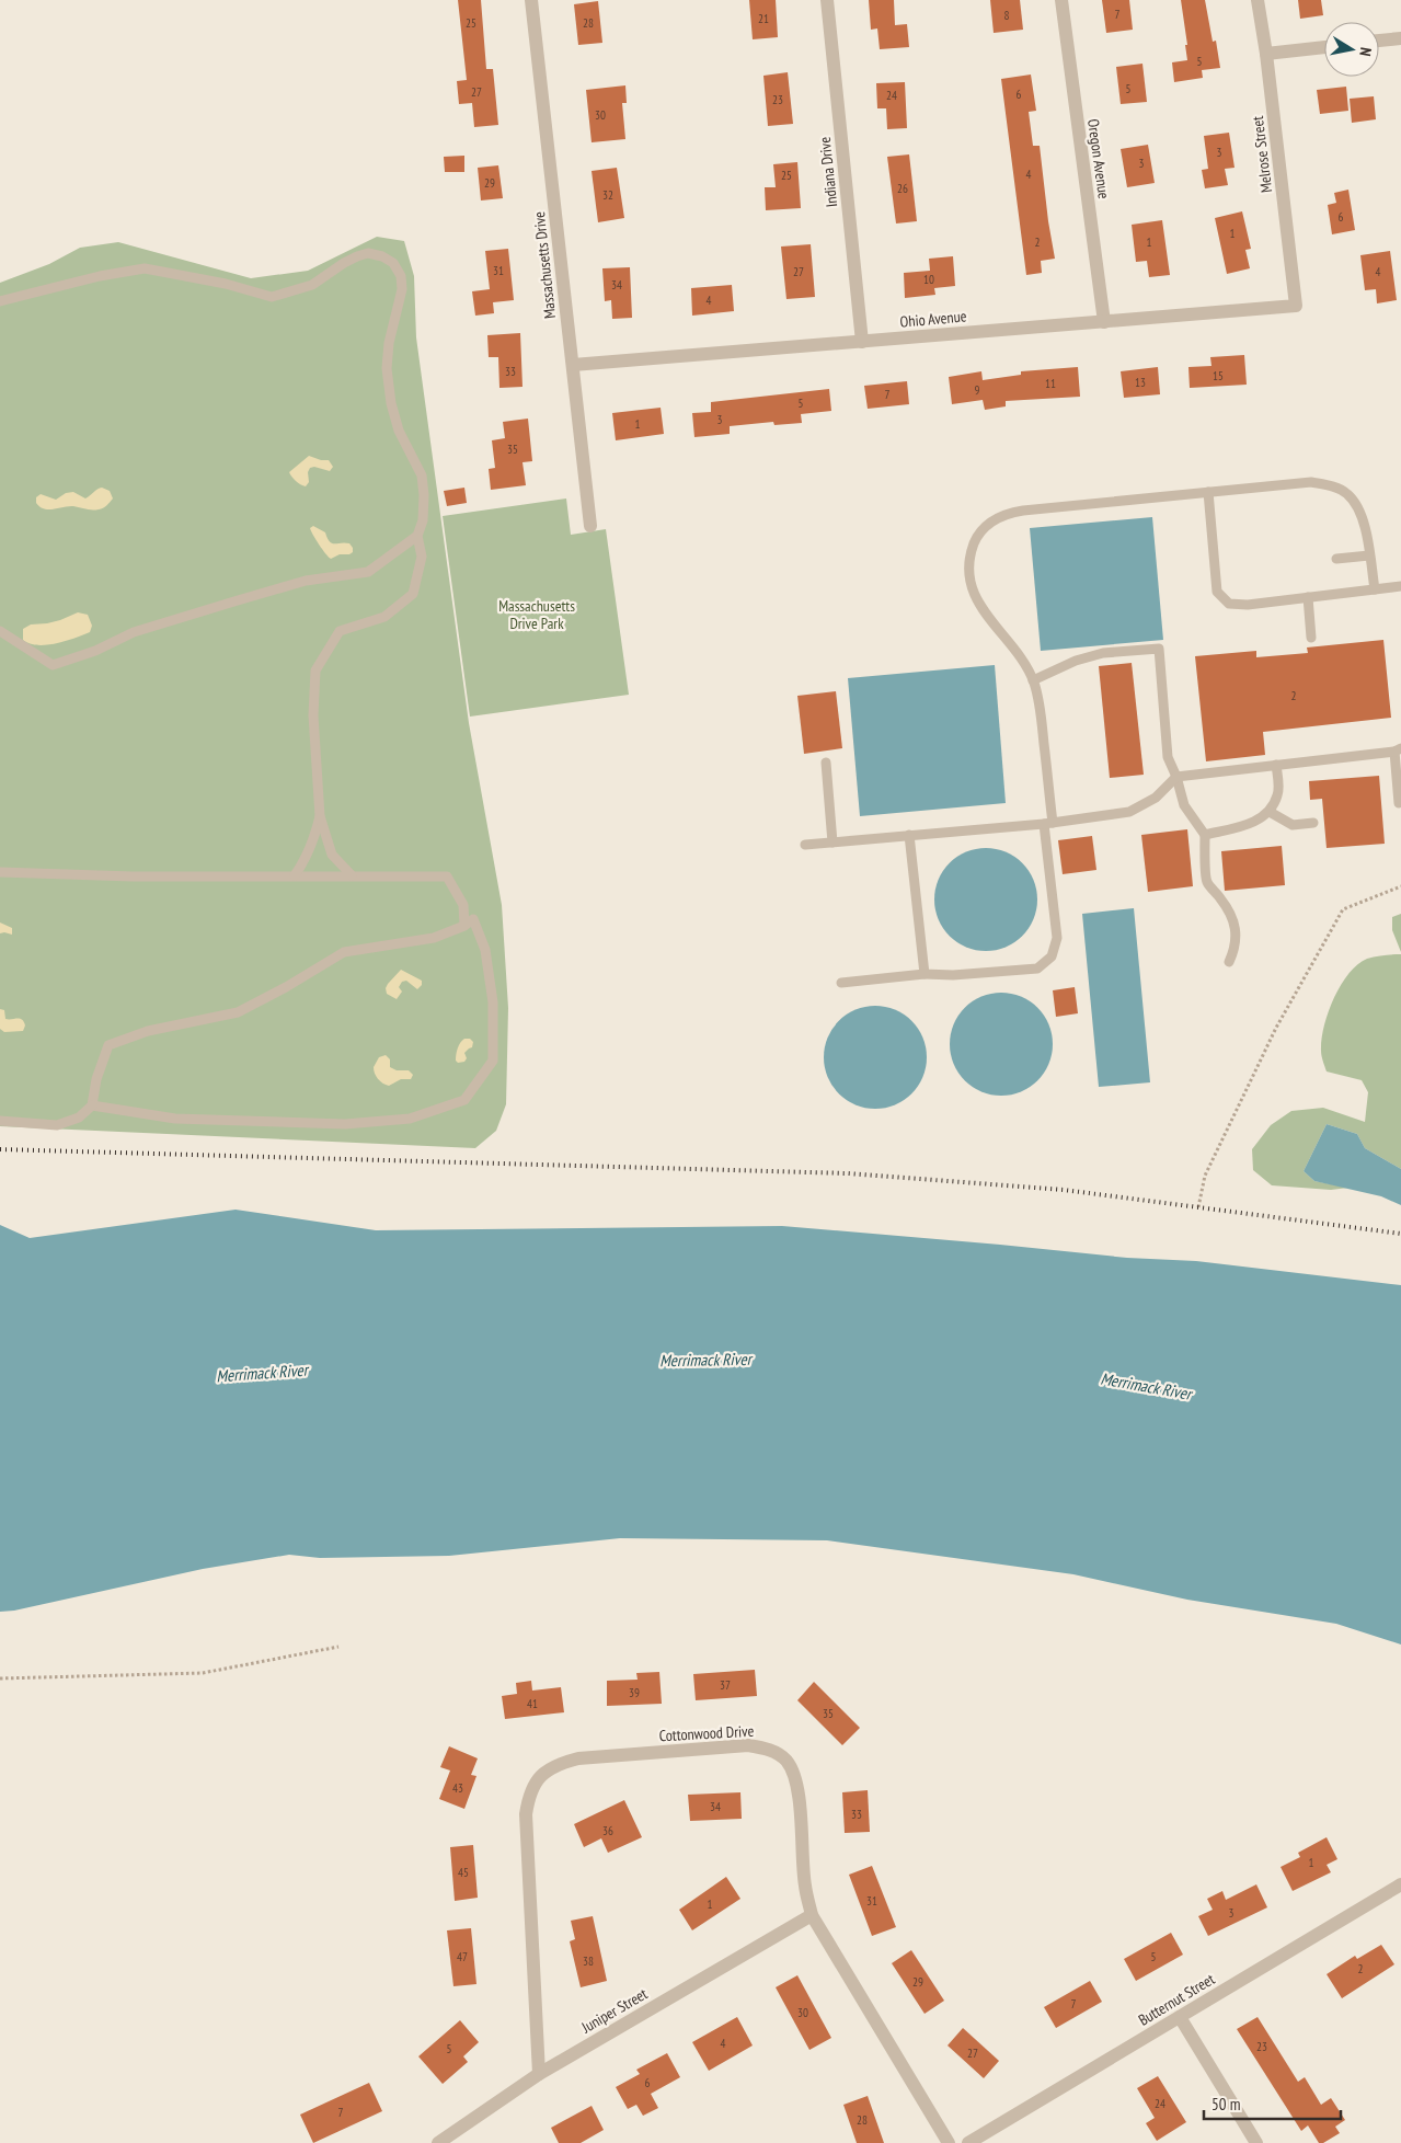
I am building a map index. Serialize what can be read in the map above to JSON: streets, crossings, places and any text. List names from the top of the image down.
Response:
{
  "streets": {
    "street": [
      "Melrose Street",
      "Oregon Avenue",
      "Indiana Drive",
      "Massachusetts Drive",
      "Ohio Avenue",
      "Cottonwood Drive",
      "Butternut Street",
      "Juniper Street"
    ]
  },
  "crossings": [
    ["Melrose Street", "Ohio Avenue"],
    ["Oregon Avenue", "Ohio Avenue"],
    ["Indiana Drive", "Ohio Avenue"],
    ["Massachusetts Drive", "Ohio Avenue"],
    ["Cottonwood Drive", "Juniper Street"]
  ],
  "water": ["Merrimack River"],
  "parks": ["Massachusetts Drive Park"],
  "house_numbers": [
    "7",
    "8",
    "21",
    "25",
    "28",
    "5",
    "5",
    "27",
    "6",
    "24",
    "23",
    "30",
    "3",
    "3",
    "4",
    "25",
    "29",
    "26",
    "32",
    "6",
    "1",
    "2",
    "1",
    "31",
    "27",
    "4",
    "10",
    "34",
    "4",
    "33",
    "15",
    "13",
    "11",
    "9",
    "7",
    "5",
    "3",
    "1",
    "35",
    "2",
    "37",
    "39",
    "41",
    "35",
    "43",
    "34",
    "33",
    "36",
    "1",
    "45",
    "31",
    "1",
    "3",
    "47",
    "5",
    "38",
    "2",
    "29",
    "7",
    "30",
    "4",
    "23",
    "5",
    "27",
    "6",
    "24",
    "7",
    "28"
  ],
  "scale_bar": "50 m",
  "north": "right"
}
